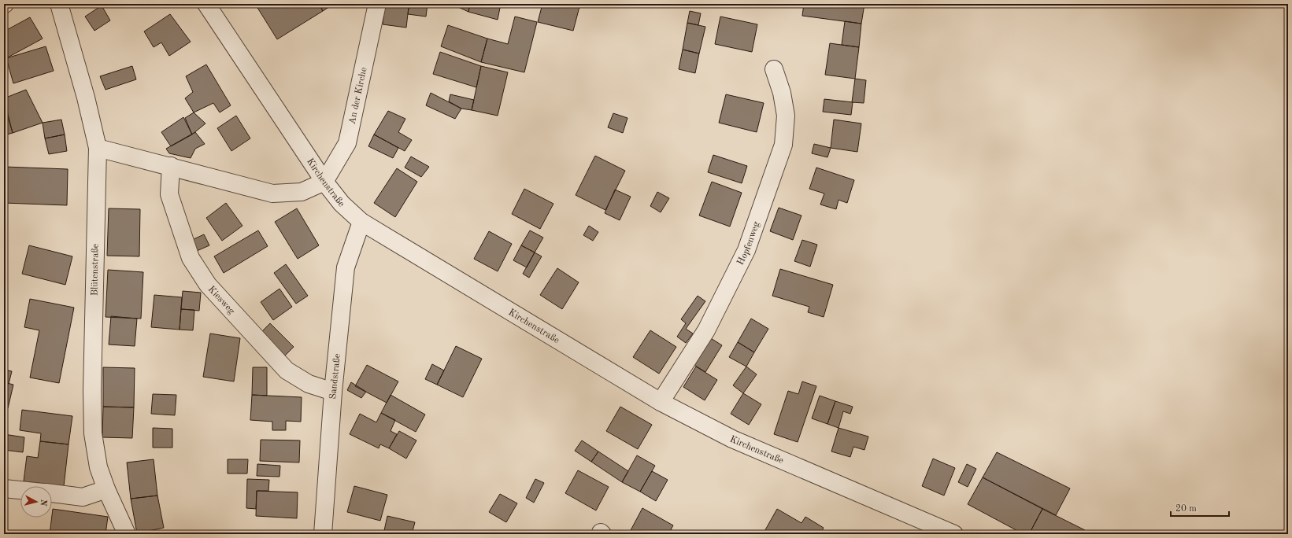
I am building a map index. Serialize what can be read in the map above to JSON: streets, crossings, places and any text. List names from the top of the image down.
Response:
{
  "streets": {
    "street": [
      "An der Kirche",
      "Kirchenstraße",
      "Hopfenweg",
      "Blütenstraße",
      "Kiesweg",
      "Sandstraße"
    ]
  },
  "crossings": [
    ["An der Kirche", "Kirchenstraße"],
    ["Kirchenstraße", "Hopfenweg"],
    ["Kirchenstraße", "Sandstraße"],
    ["Kiesweg", "Sandstraße"]
  ],
  "scale_bar": "20 m",
  "north": "right"
}
